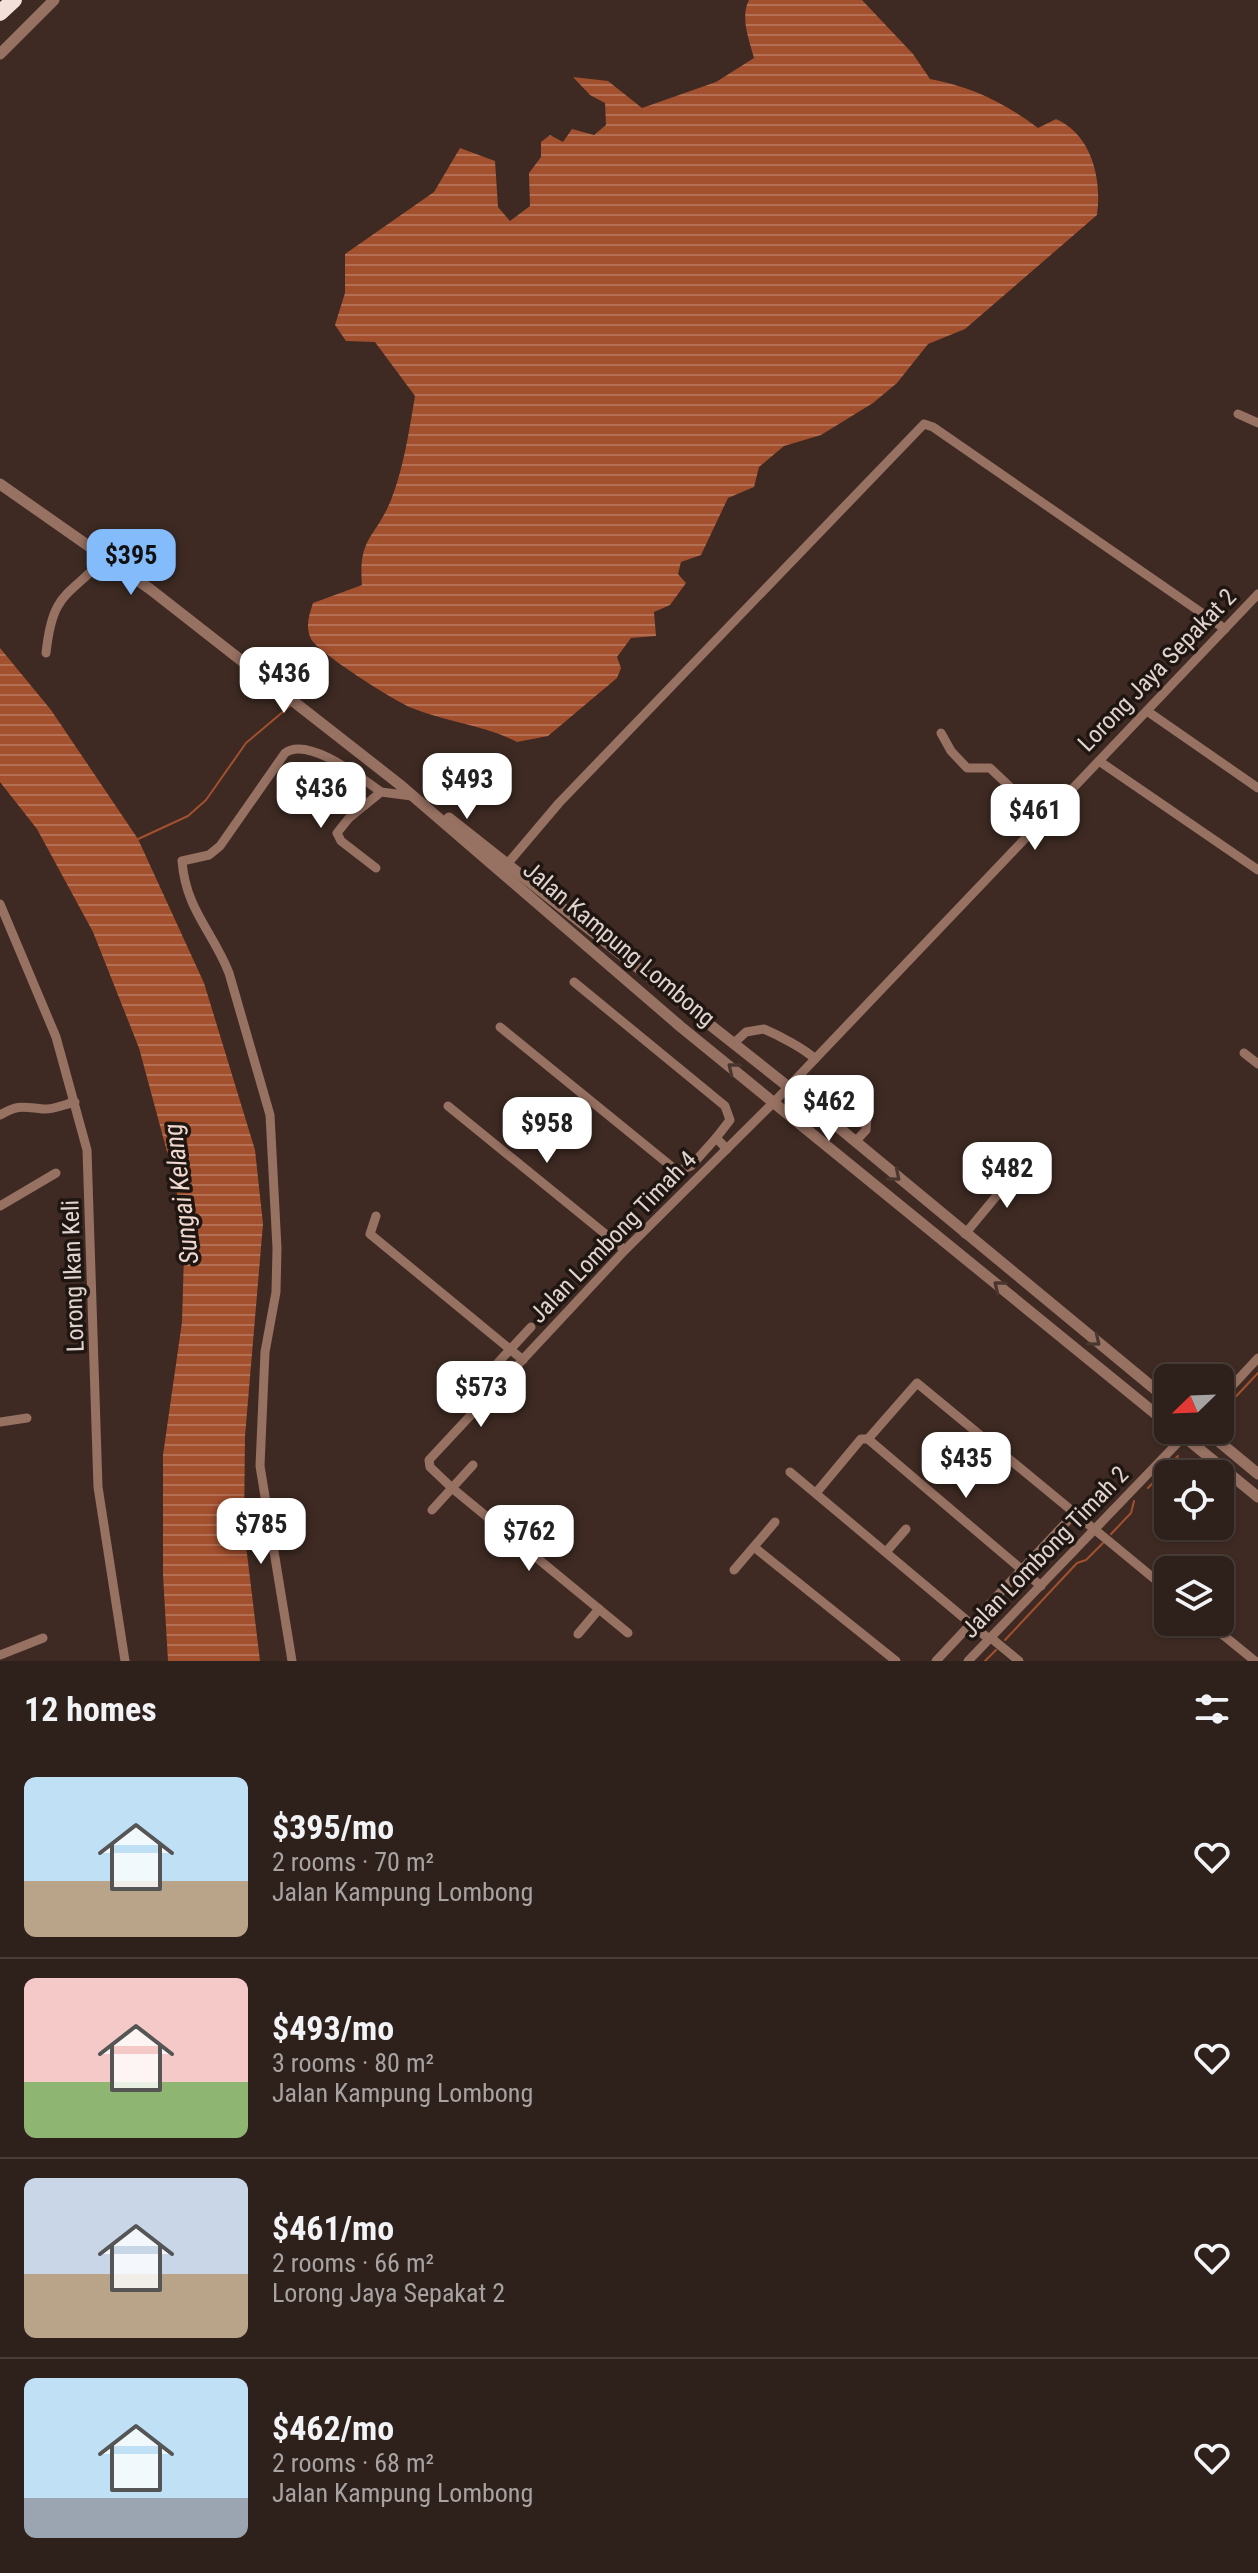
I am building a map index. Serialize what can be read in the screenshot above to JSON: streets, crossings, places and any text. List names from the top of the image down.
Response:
{
  "streets": {
    "street": [
      "Lorong Jaya Sepakat 2",
      "Jalan Kampung Lombong",
      "Jalan Lombong Timah 4",
      "Lorong Ikan Keli",
      "Jalan Lombong Timah 2"
    ]
  },
  "crossings": [
    ["Lorong Jaya Sepakat 2", "Jalan Kampung Lombong"],
    ["Lorong Jaya Sepakat 2", "Jalan Lombong Timah 4"],
    ["Jalan Kampung Lombong", "Jalan Lombong Timah 4"]
  ],
  "water": ["Sungai Kelang"],
  "north": "bottom left",
  "page": {
    "price": [
      "$395",
      "$436",
      "$493",
      "$436",
      "$461",
      "$462",
      "$958",
      "$482",
      "$573",
      "$435",
      "$785",
      "$762"
    ],
    "heading": "12 homes",
    "list": [
      {
        "name": "$395/mo",
        "note": "2 rooms · 70 m² · Jalan Kampung Lombong"
      },
      {
        "name": "$493/mo",
        "note": "3 rooms · 80 m² · Jalan Kampung Lombong"
      },
      {
        "name": "$461/mo",
        "note": "2 rooms · 66 m² · Lorong Jaya Sepakat 2"
      },
      {
        "name": "$462/mo",
        "note": "2 rooms · 68 m² · Jalan Kampung Lombong"
      }
    ]
  }
}
